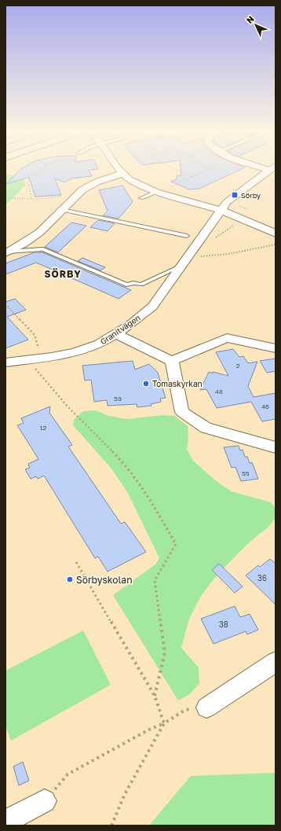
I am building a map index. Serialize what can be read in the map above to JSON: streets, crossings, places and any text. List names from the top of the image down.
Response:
{
  "streets": {
    "street": ["Granitvägen"]
  },
  "districts": ["SÖRBY"],
  "places": {
    "transit": ["Sörby"],
    "other": ["Tomaskyrkan", "Sörbyskolan"]
  },
  "house_numbers": [
    "2",
    "48",
    "59",
    "46",
    "12",
    "55",
    "36",
    "38"
  ],
  "north": "top left"
}
